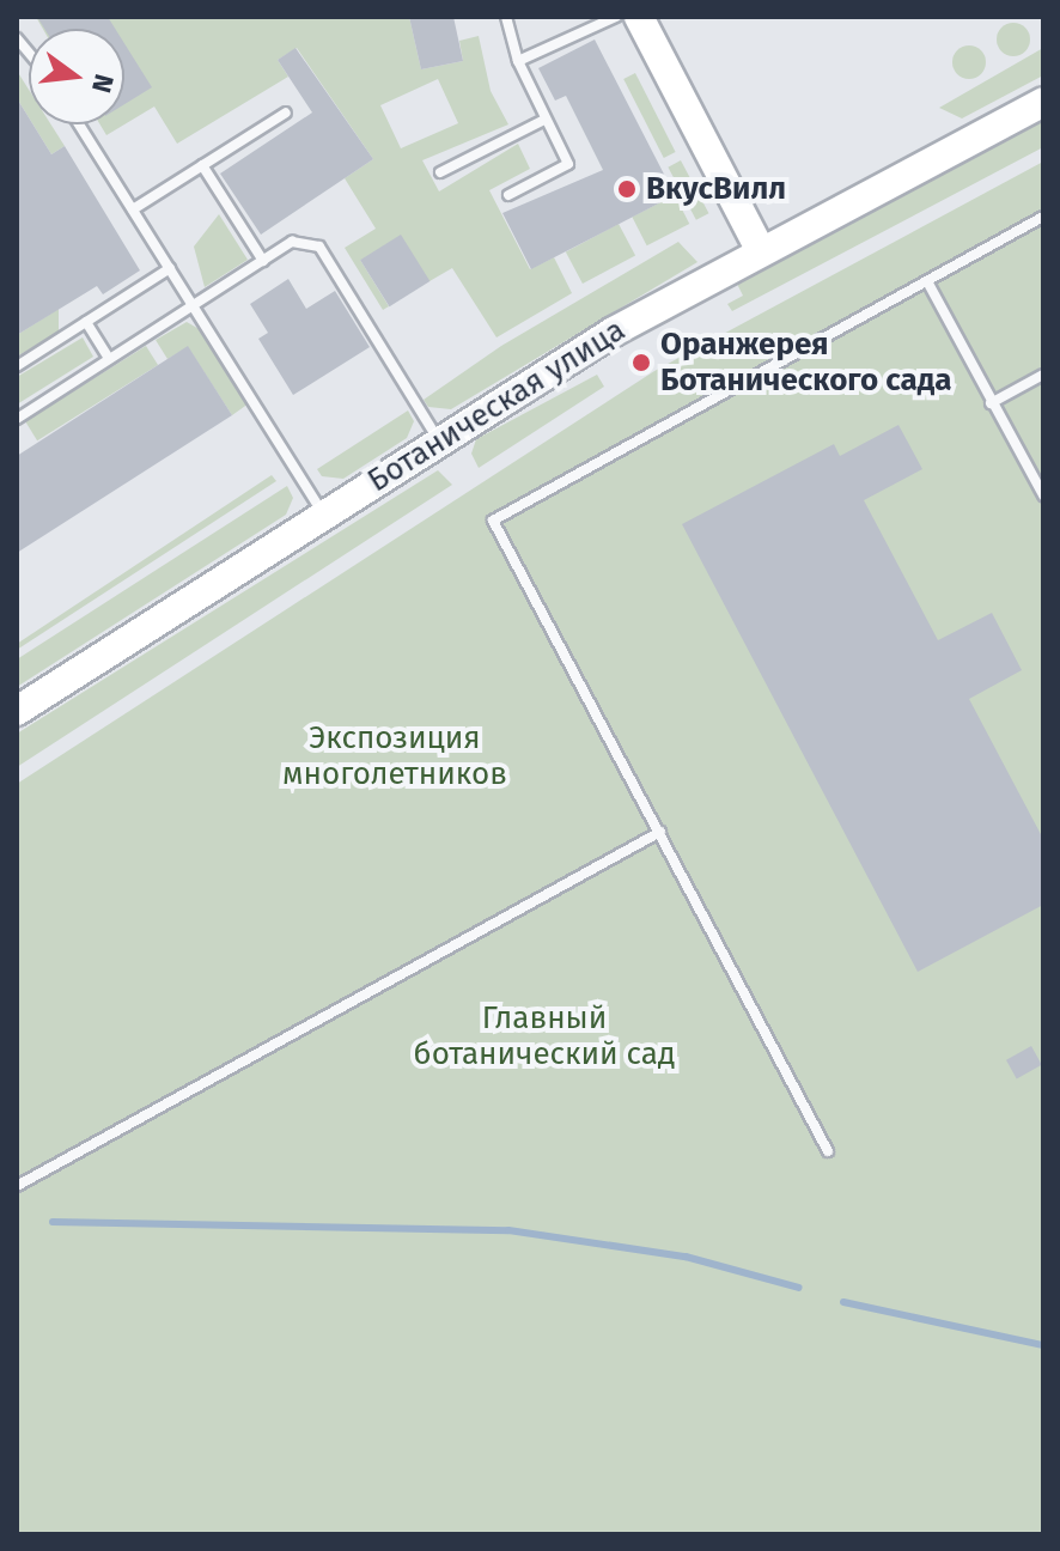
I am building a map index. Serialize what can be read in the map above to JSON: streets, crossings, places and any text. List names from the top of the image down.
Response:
{
  "streets": {
    "main road": ["Ботаническая улица"]
  },
  "parks": ["Экспозиция многолетников", "Главный ботанический сад"],
  "places": ["ВкусВилл", "Оранжерея Ботанического сада"],
  "north": "right"
}
